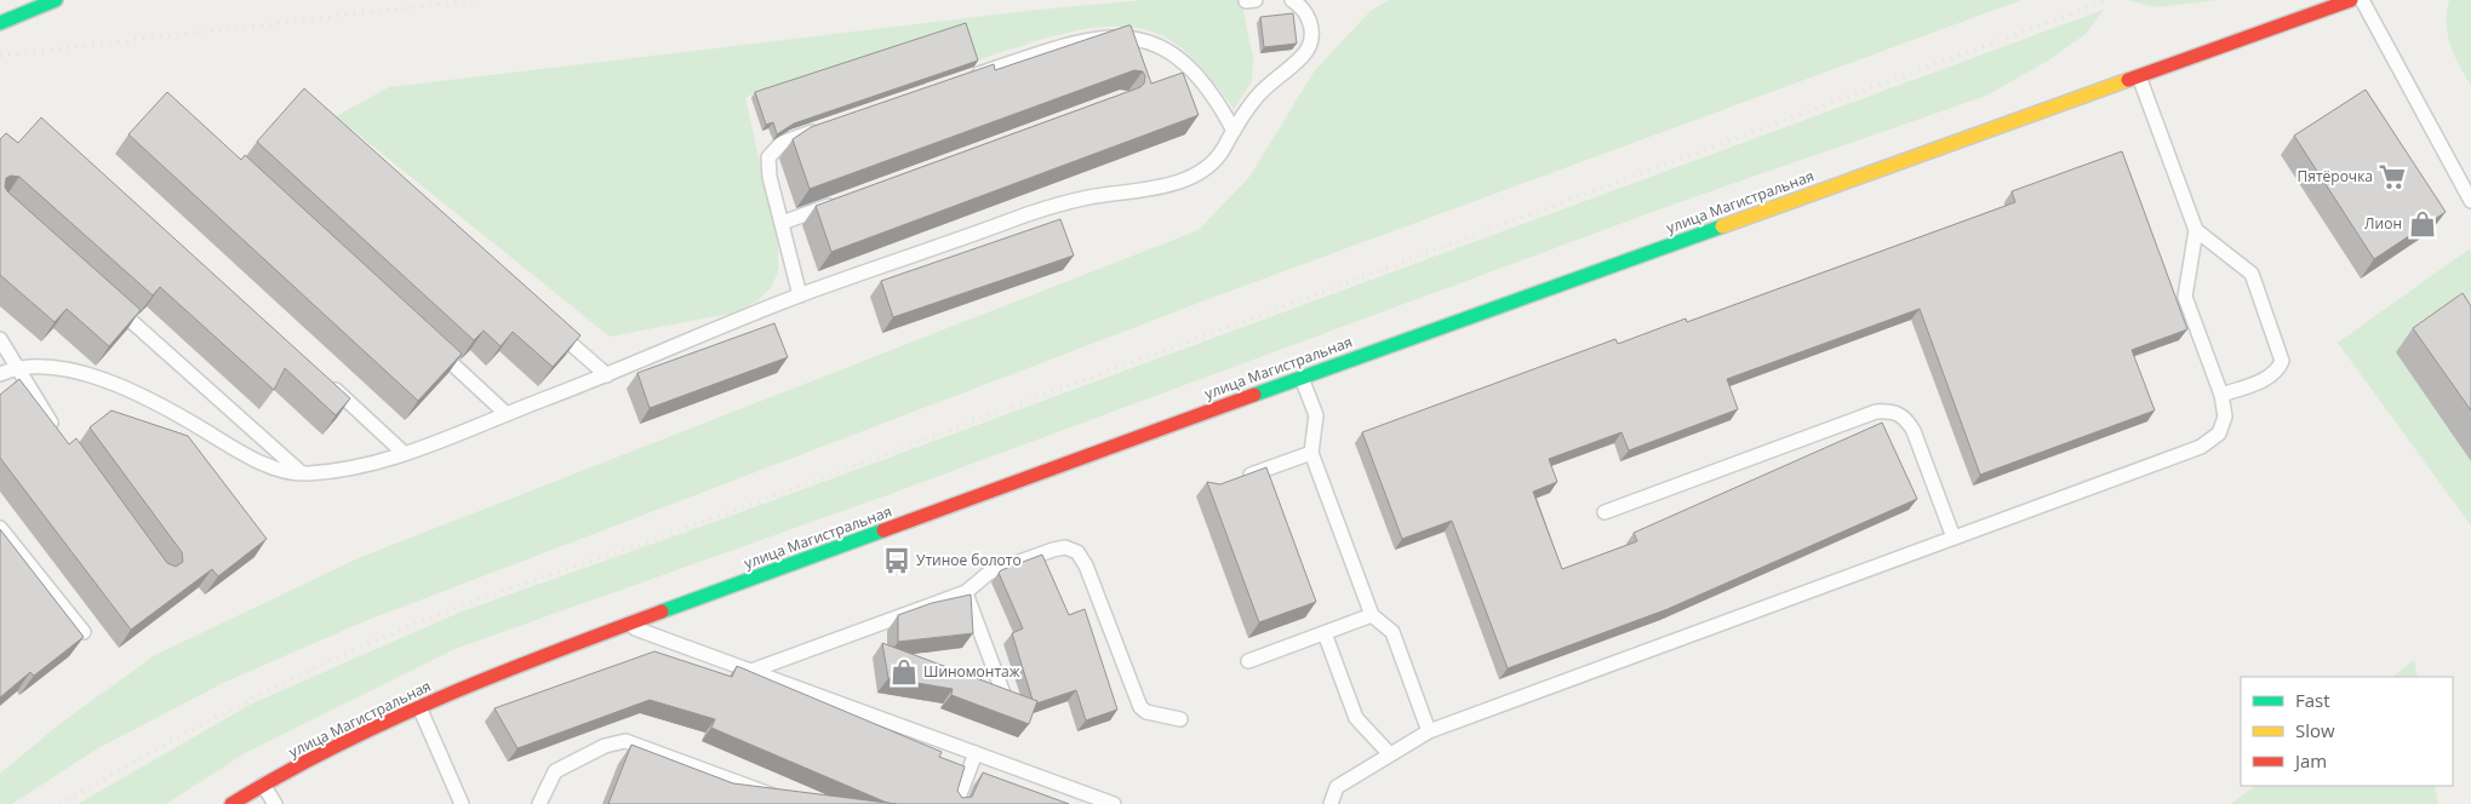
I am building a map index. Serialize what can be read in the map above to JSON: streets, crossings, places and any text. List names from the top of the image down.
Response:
{
  "streets": {
    "main road": ["улица Магистральная"]
  },
  "places": {
    "supermarket": ["Пятёрочка"],
    "shop": ["Лион", "Шиномонтаж"],
    "bus stop": ["Утиное болото"]
  },
  "legend": ["Fast", "Slow", "Jam"]
}
